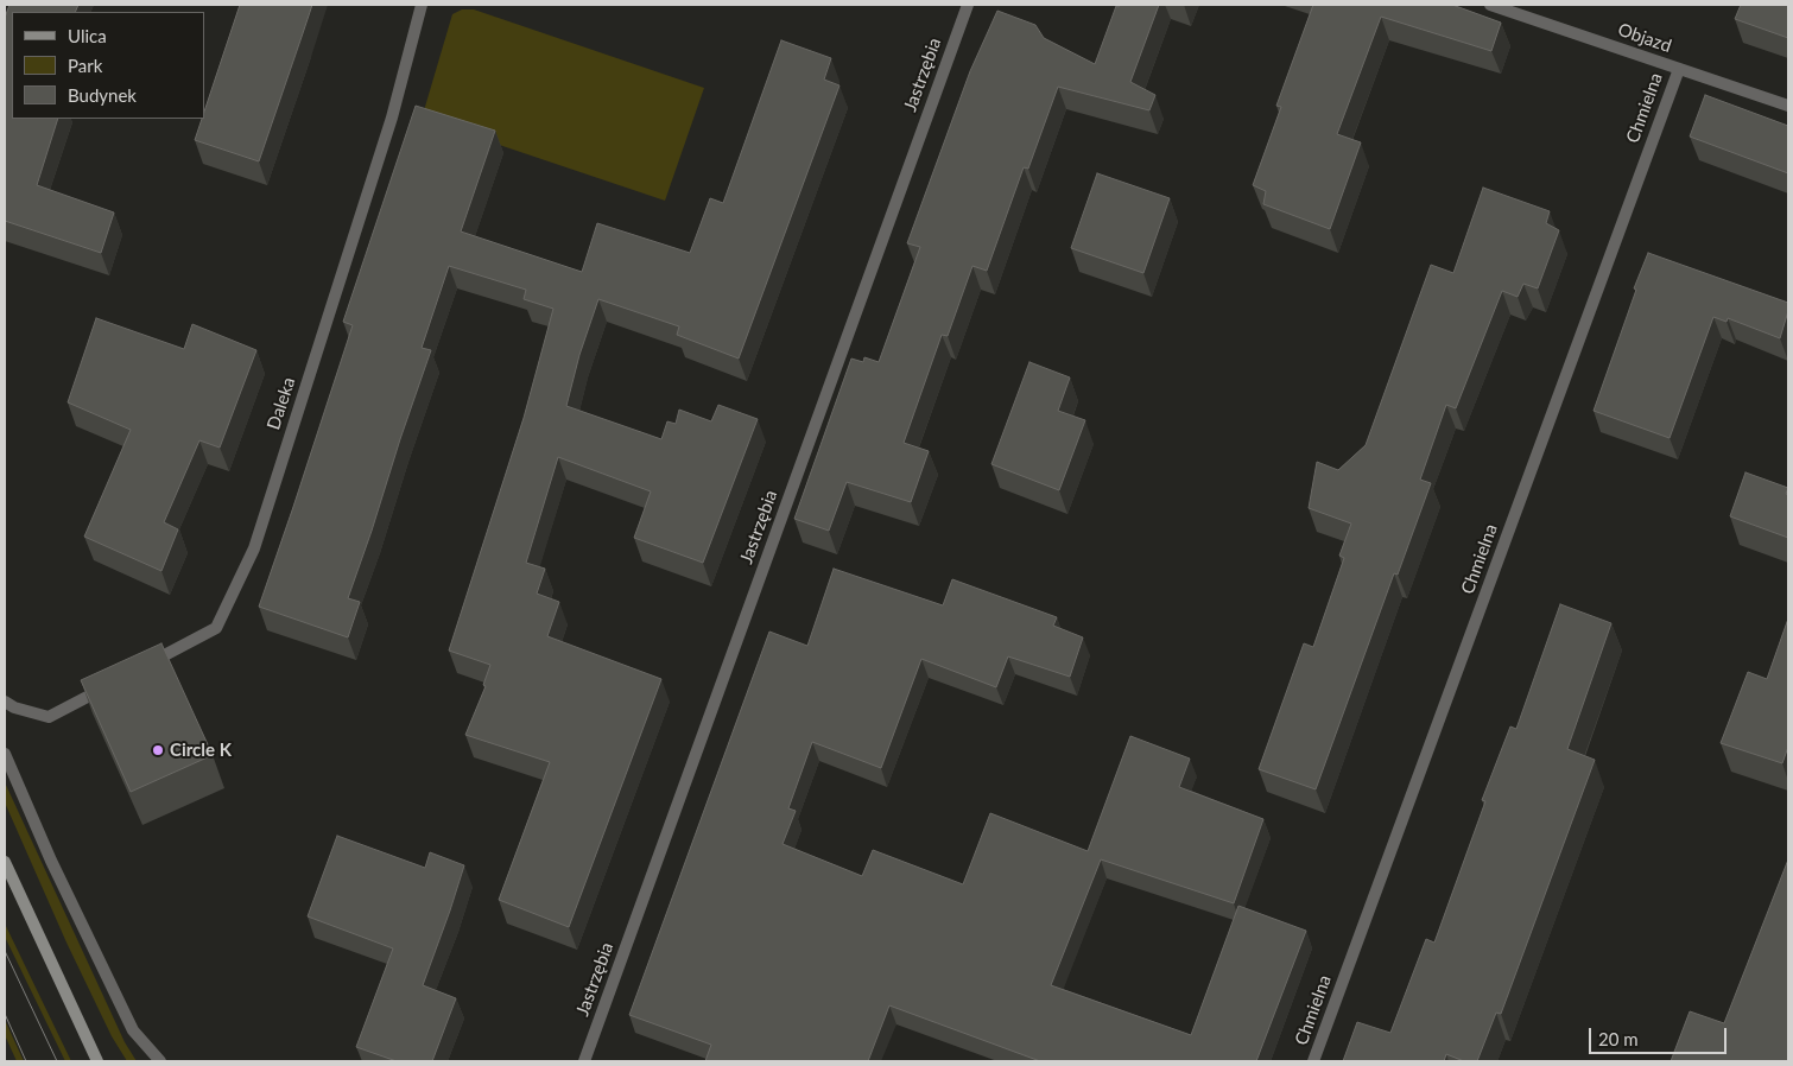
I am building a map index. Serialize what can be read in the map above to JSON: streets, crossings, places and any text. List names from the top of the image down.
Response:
{
  "streets": {
    "street": [
      "Objazd",
      "Jastrzębia",
      "Chmielna",
      "Daleka"
    ]
  },
  "crossings": [
    ["Objazd", "Chmielna"]
  ],
  "places": ["Circle K"],
  "legend": ["Ulica", "Park", "Budynek"],
  "scale_bar": "20 m"
}
